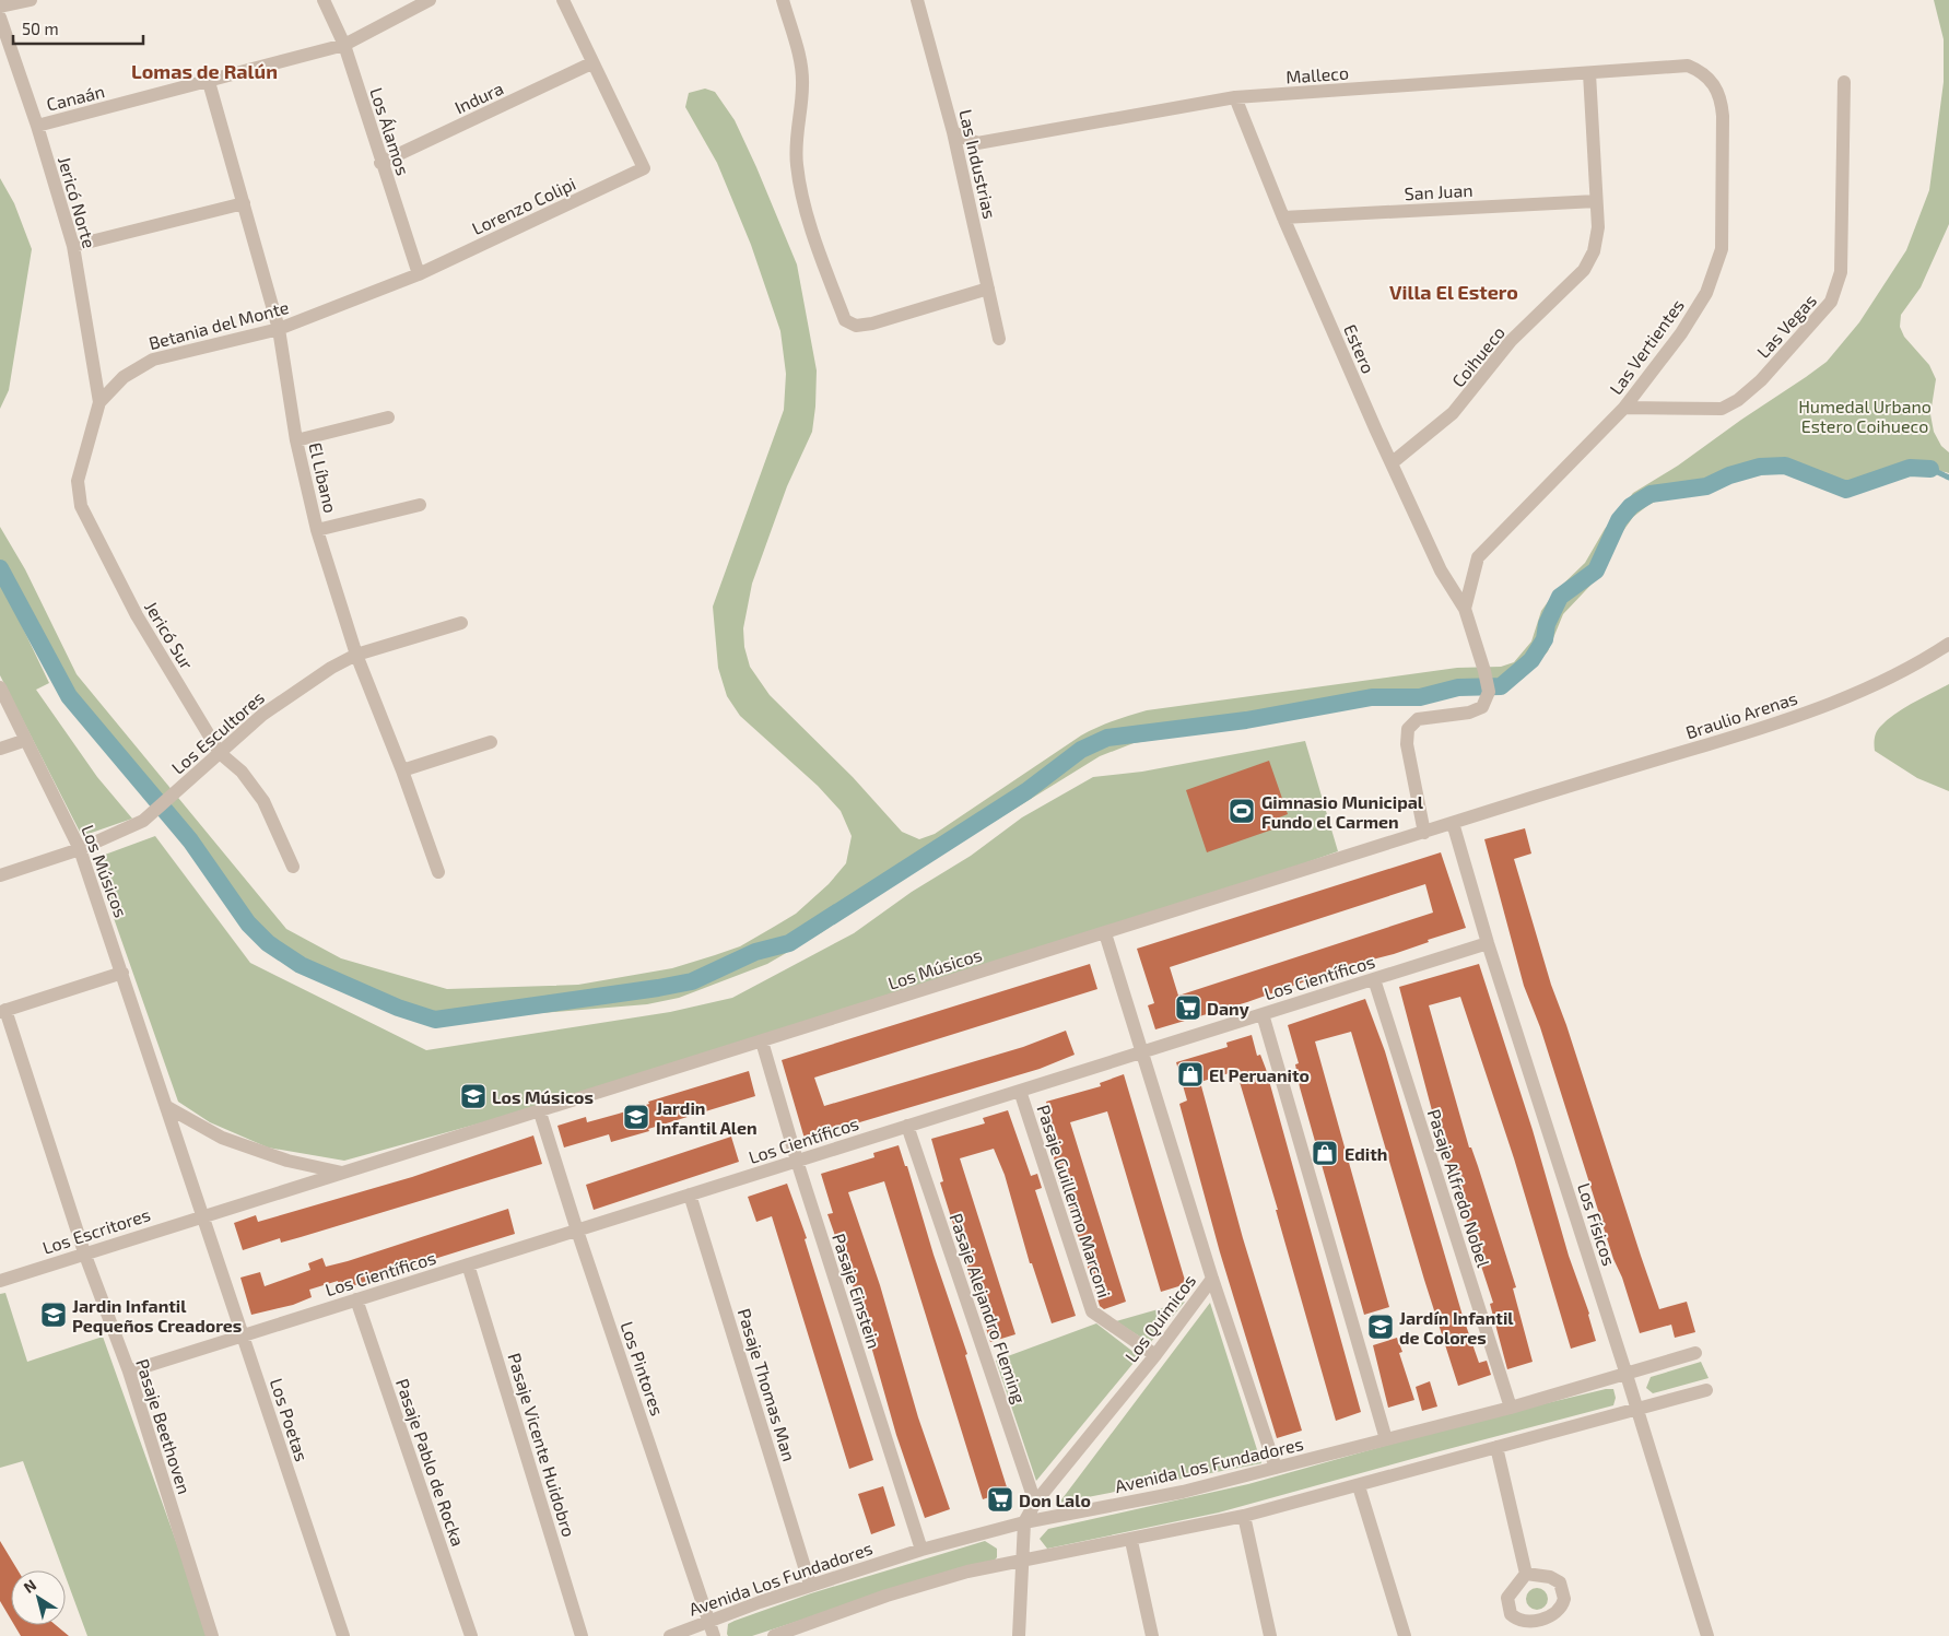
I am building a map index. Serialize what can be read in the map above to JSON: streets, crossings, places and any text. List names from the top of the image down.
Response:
{
  "streets": {
    "street": [
      "Malleco",
      "Canaán",
      "Indura",
      "Los Álamos",
      "Las Industrias",
      "San Juan",
      "Jericó Norte",
      "Lorenzo Colipi",
      "Betania del Monte",
      "Las Vegas",
      "Las Vertientes",
      "Estero",
      "Coihueco",
      "El Líbano",
      "Jericó Sur",
      "Braulio Arenas",
      "Los Escultores",
      "Los Músicos",
      "Los Científicos",
      "Pasaje Alfredo Nobel",
      "Pasaje Guillermo Marconi",
      "Los Físicos",
      "Los Escritores",
      "Pasaje Einstein",
      "Pasaje Alejandro Fleming",
      "Los Químicos",
      "Los Pintores",
      "Pasaje Thomas Man",
      "Los Poetas",
      "Pasaje Beethoven",
      "Pasaje Vicente Huidobro",
      "Pasaje Pablo de Rocka",
      "Avenida Los Fundadores"
    ]
  },
  "crossings": [
    ["Malleco", "Las Industrias"],
    ["Malleco", "Las Vertientes"],
    ["Malleco", "Estero"],
    ["Malleco", "Coihueco"],
    ["Canaán", "Los Álamos"],
    ["Canaán", "Jericó Norte"],
    ["Canaán", "El Líbano"],
    ["Indura", "Los Álamos"],
    ["Indura", "Lorenzo Colipi"],
    ["Los Álamos", "Lorenzo Colipi"],
    ["Los Álamos", "Betania del Monte"],
    ["San Juan", "Estero"],
    ["San Juan", "Coihueco"],
    ["Jericó Norte", "Betania del Monte"],
    ["Jericó Norte", "Jericó Sur"],
    ["Lorenzo Colipi", "Betania del Monte"],
    ["Betania del Monte", "El Líbano"],
    ["Betania del Monte", "Jericó Sur"],
    ["Las Vegas", "Las Vertientes"],
    ["Las Vertientes", "Estero"],
    ["Estero", "Coihueco"],
    ["Estero", "Los Músicos"],
    ["El Líbano", "Los Escultores"],
    ["Jericó Sur", "Los Escultores"],
    ["Braulio Arenas", "Los Músicos"],
    ["Los Escultores", "Los Músicos"],
    ["Los Músicos", "Los Físicos"],
    ["Los Músicos", "Los Escritores"],
    ["Los Músicos", "Pasaje Einstein"],
    ["Los Músicos", "Los Químicos"],
    ["Los Músicos", "Los Pintores"],
    ["Los Músicos", "Los Poetas"],
    ["Los Científicos", "Pasaje Alfredo Nobel"],
    ["Los Científicos", "Pasaje Guillermo Marconi"],
    ["Los Científicos", "Los Físicos"],
    ["Los Científicos", "Pasaje Einstein"],
    ["Los Científicos", "Pasaje Alejandro Fleming"],
    ["Los Científicos", "Los Químicos"],
    ["Los Científicos", "Los Pintores"],
    ["Los Científicos", "Pasaje Thomas Man"],
    ["Los Científicos", "Los Poetas"],
    ["Los Científicos", "Pasaje Beethoven"],
    ["Los Científicos", "Pasaje Vicente Huidobro"],
    ["Los Científicos", "Pasaje Pablo de Rocka"],
    ["Pasaje Alfredo Nobel", "Avenida Los Fundadores"],
    ["Pasaje Guillermo Marconi", "Los Químicos"],
    ["Los Físicos", "Avenida Los Fundadores"],
    ["Los Escritores", "Los Poetas"],
    ["Los Escritores", "Pasaje Beethoven"],
    ["Pasaje Einstein", "Avenida Los Fundadores"],
    ["Pasaje Alejandro Fleming", "Los Químicos"],
    ["Los Químicos", "Avenida Los Fundadores"],
    ["Los Pintores", "Avenida Los Fundadores"],
    ["Pasaje Thomas Man", "Avenida Los Fundadores"]
  ],
  "districts": ["Lomas de Ralún", "Villa El Estero"],
  "parks": ["Humedal Urbano Estero Coihueco"],
  "places": {
    "sports": ["Gimnasio Municipal Fundo el Carmen"],
    "supermarket": ["Dany", "Don Lalo"],
    "shop": ["El Peruanito", "Edith"],
    "school or university": [
      "Los Músicos",
      "Jardin Infantil Alen",
      "Jardin Infantil Pequeños Creadores",
      "Jardín Infantil de Colores"
    ]
  },
  "scale_bar": "50 m",
  "north": "top left"
}
